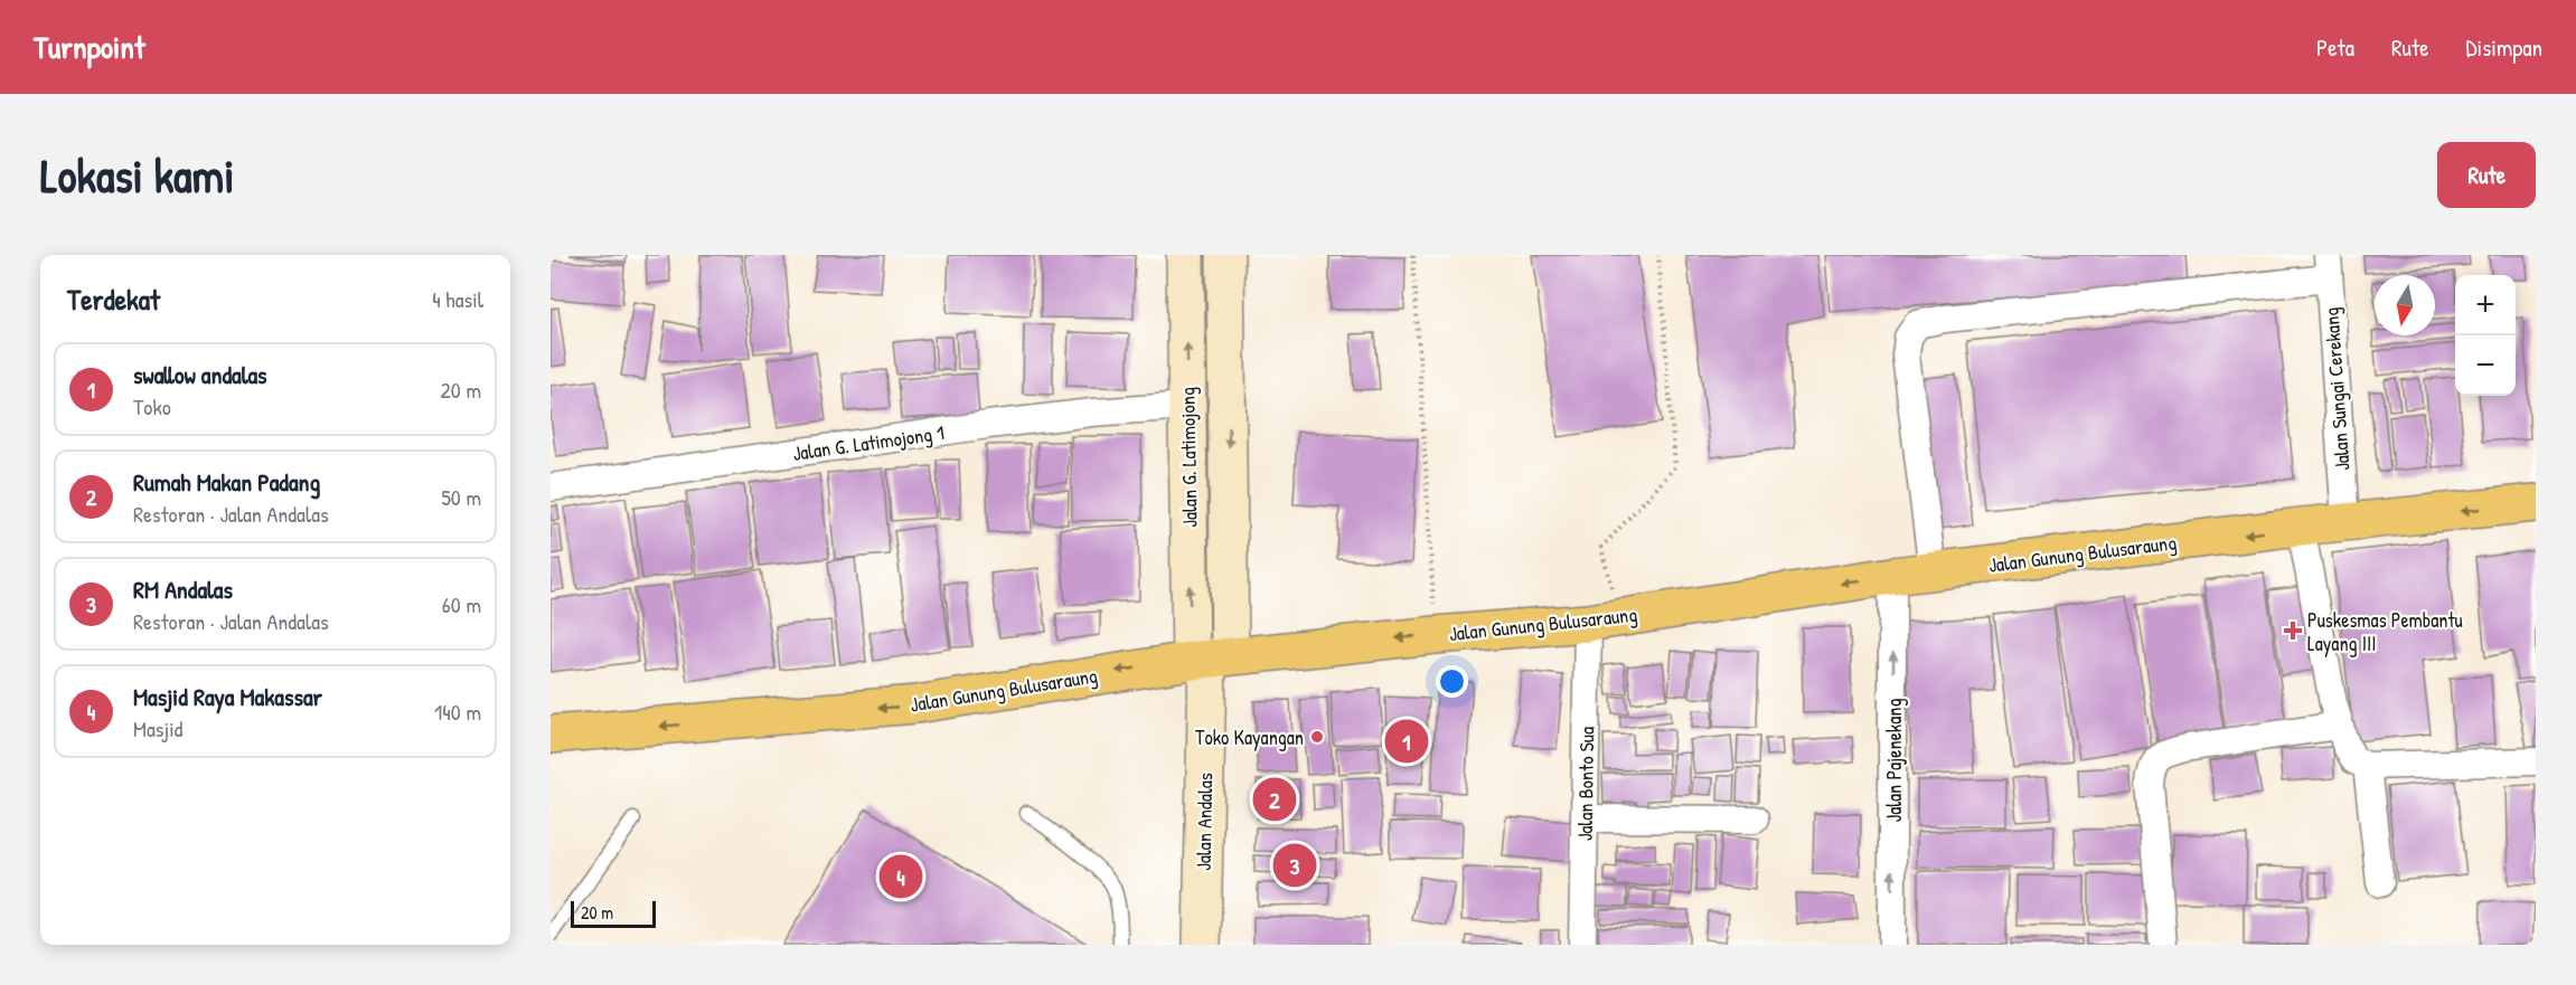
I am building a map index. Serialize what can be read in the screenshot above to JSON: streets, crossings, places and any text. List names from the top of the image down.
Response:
{
  "streets": {
    "highway": ["Jalan Gunung Bulusaraung"],
    "main road": ["Jalan G. Latimojong", "Jalan Andalas"],
    "street": [
      "Jalan Sungai Cerekang",
      "Jalan G. Latimojong 1",
      "Jalan Pajenekang",
      "Jalan Bonto Sua"
    ]
  },
  "crossings": [
    ["Jalan Sungai Cerekang", "Jalan Gunung Bulusaraung"],
    ["Jalan G. Latimojong 1", "Jalan G. Latimojong"],
    ["Jalan G. Latimojong", "Jalan Gunung Bulusaraung"],
    ["Jalan G. Latimojong", "Jalan Andalas"],
    ["Jalan Gunung Bulusaraung", "Jalan Pajenekang"],
    ["Jalan Gunung Bulusaraung", "Jalan Bonto Sua"],
    ["Jalan Gunung Bulusaraung", "Jalan Andalas"]
  ],
  "one_way": ["Jalan Gunung Bulusaraung", "Jalan Pajenekang"],
  "places": {
    "health": ["Puskesmas Pembantu Layang III"],
    "other": ["Toko Kayangan"]
  },
  "scale_bar": "20 m",
  "north": "bottom",
  "page": {
    "header": "Turnpoint",
    "nav": ["Peta", "Rute", "Disimpan"],
    "buttons": "Rute",
    "title": "Lokasi kami",
    "heading": ["Terdekat", "4 hasil"],
    "map_buttons": ["+", "−"],
    "list": [
      {
        "mark": "1",
        "name": "swallow andalas",
        "note": "Toko",
        "value": "20 m"
      },
      {
        "mark": "2",
        "name": "Rumah Makan Padang",
        "note": "Restoran · Jalan Andalas",
        "value": "50 m"
      },
      {
        "mark": "3",
        "name": "RM Andalas",
        "note": "Restoran · Jalan Andalas",
        "value": "60 m"
      },
      {
        "mark": "4",
        "name": "Masjid Raya Makassar",
        "note": "Masjid",
        "value": "140 m"
      }
    ],
    "pins": [
      "1",
      "2",
      "3",
      "4"
    ],
    "scale": "20 m"
  }
}
